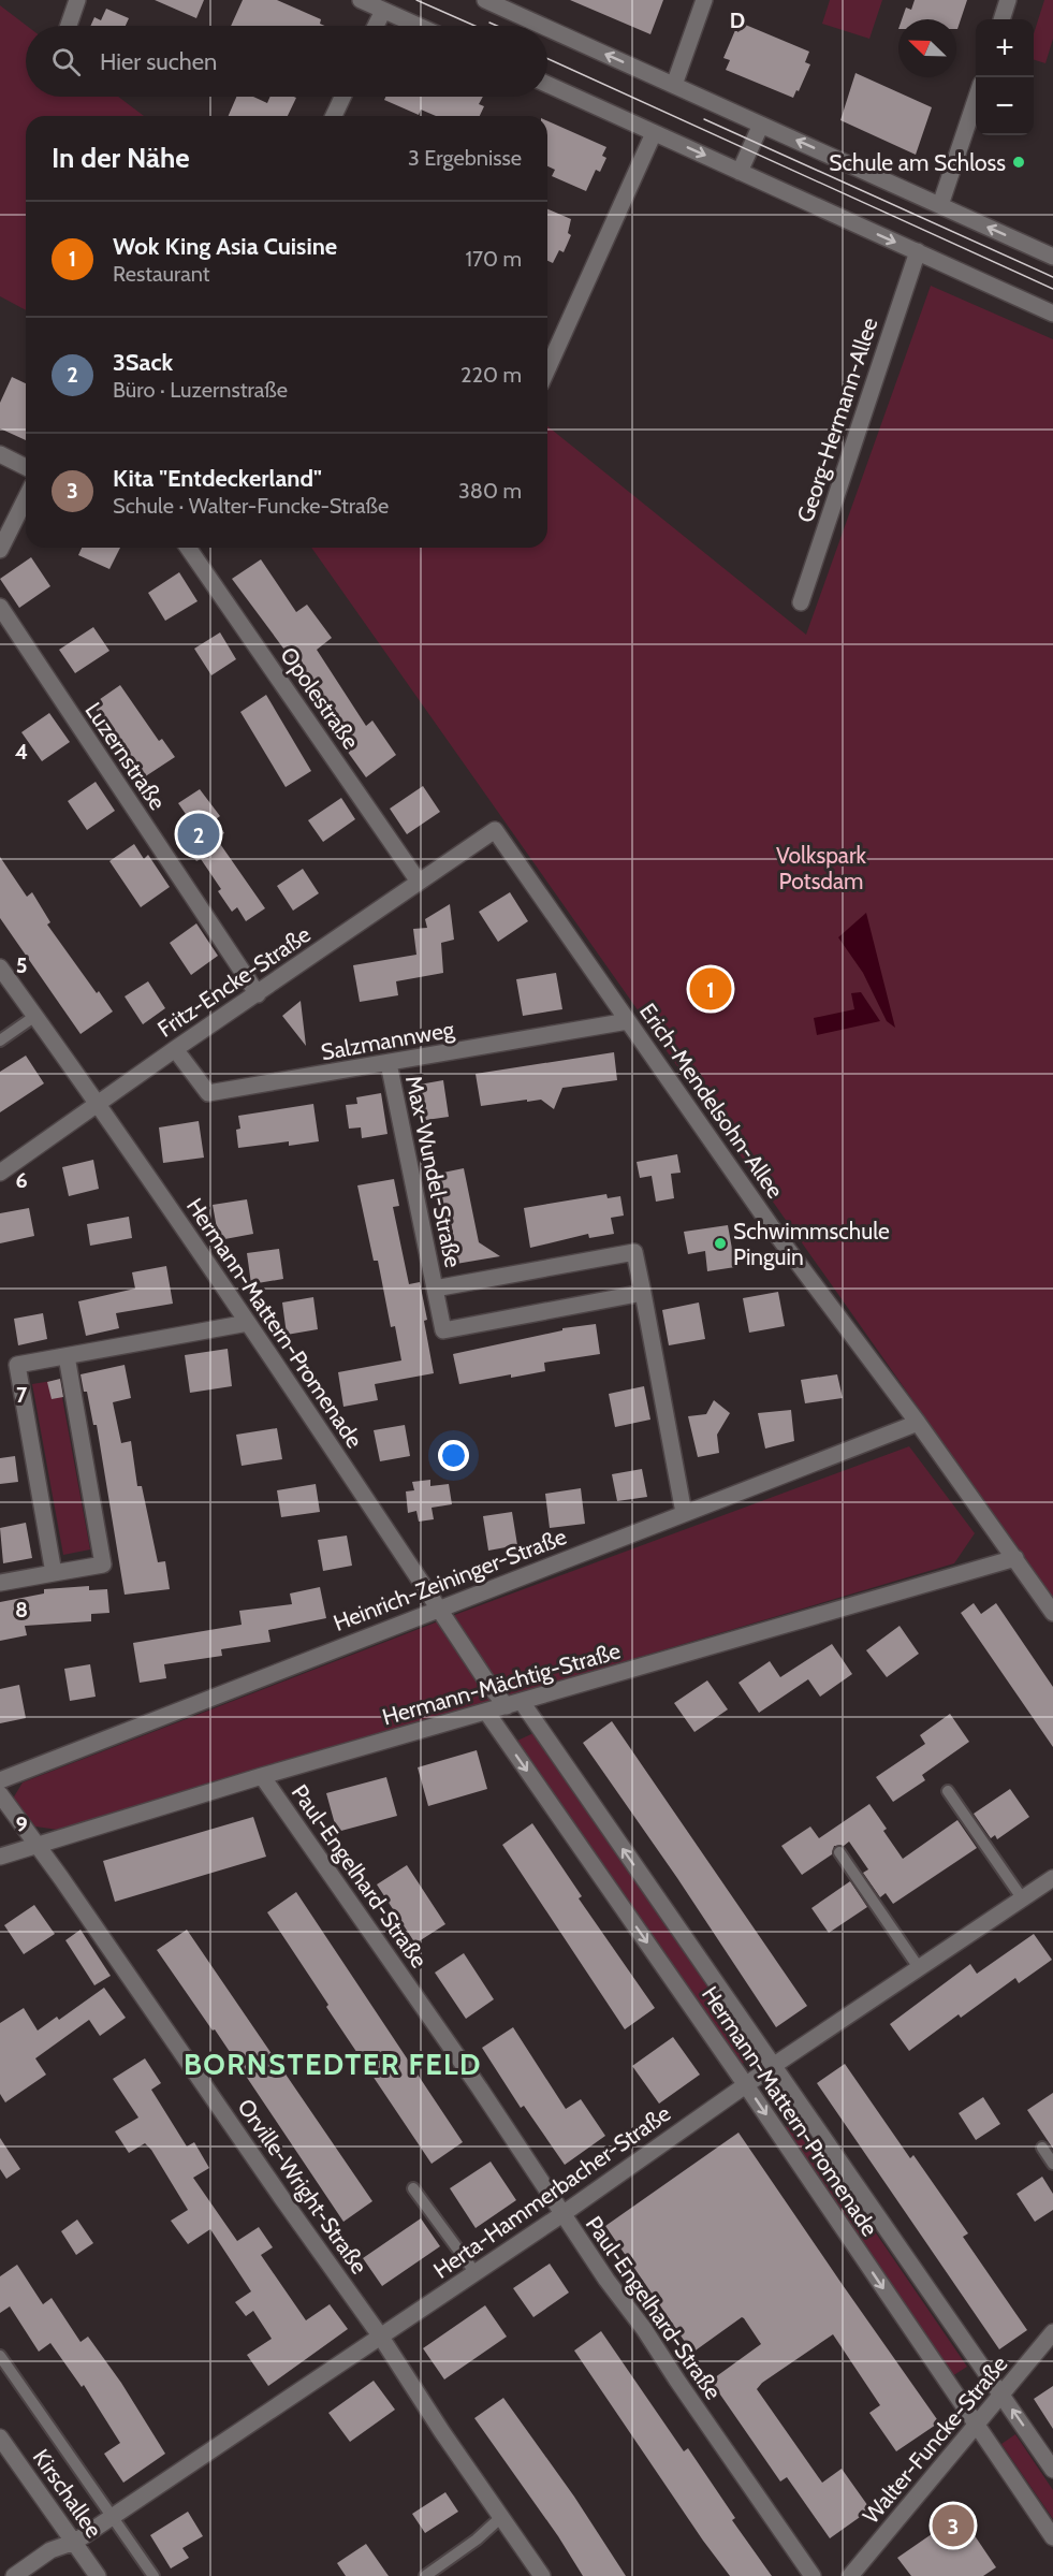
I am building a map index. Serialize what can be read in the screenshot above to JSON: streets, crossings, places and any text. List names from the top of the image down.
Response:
{
  "streets": {
    "street": [
      "Georg-Hermann-Allee",
      "Opolestraße",
      "Luzernstraße",
      "Fritz-Encke-Straße",
      "Salzmannweg",
      "Erich-Mendelsohn-Allee",
      "Max-Wundel-Straße",
      "Hermann-Mattern-Promenade",
      "Heinrich-Zeininger-Straße",
      "Hermann-Mächtig-Straße",
      "Paul-Engelhard-Straße",
      "Orville-Wright-Straße",
      "Herta-Hammerbacher-Straße",
      "Walter-Funcke-Straße",
      "Kirschallee"
    ]
  },
  "crossings": [
    ["Opolestraße", "Fritz-Encke-Straße"],
    ["Luzernstraße", "Fritz-Encke-Straße"],
    ["Fritz-Encke-Straße", "Salzmannweg"],
    ["Fritz-Encke-Straße", "Erich-Mendelsohn-Allee"],
    ["Fritz-Encke-Straße", "Hermann-Mattern-Promenade"],
    ["Salzmannweg", "Erich-Mendelsohn-Allee"],
    ["Salzmannweg", "Max-Wundel-Straße"],
    ["Erich-Mendelsohn-Allee", "Heinrich-Zeininger-Straße"],
    ["Erich-Mendelsohn-Allee", "Hermann-Mächtig-Straße"],
    ["Max-Wundel-Straße", "Heinrich-Zeininger-Straße"],
    ["Hermann-Mattern-Promenade", "Heinrich-Zeininger-Straße"],
    ["Hermann-Mattern-Promenade", "Hermann-Mächtig-Straße"],
    ["Hermann-Mattern-Promenade", "Herta-Hammerbacher-Straße"],
    ["Hermann-Mattern-Promenade", "Walter-Funcke-Straße"],
    ["Hermann-Mächtig-Straße", "Paul-Engelhard-Straße"],
    ["Hermann-Mächtig-Straße", "Orville-Wright-Straße"],
    ["Paul-Engelhard-Straße", "Herta-Hammerbacher-Straße"],
    ["Orville-Wright-Straße", "Herta-Hammerbacher-Straße"],
    ["Herta-Hammerbacher-Straße", "Kirschallee"]
  ],
  "districts": ["BORNSTEDTER FELD"],
  "parks": ["Volkspark Potsdam"],
  "places": ["Schule am Schloss", "Schwimmschule Pinguin"],
  "north": "top left",
  "page": {
    "map_buttons": ["+", "−"],
    "search": "Hier suchen",
    "heading": ["In der Nähe", "3 Ergebnisse"],
    "list": [
      {
        "mark": "1",
        "name": "Wok King Asia Cuisine",
        "note": "Restaurant",
        "value": "170 m"
      },
      {
        "mark": "2",
        "name": "3Sack",
        "note": "Büro · Luzernstraße",
        "value": "220 m"
      },
      {
        "mark": "3",
        "name": "Kita \"Entdeckerland\"",
        "note": "Schule · Walter-Funcke-Straße",
        "value": "380 m"
      }
    ],
    "pins": ["2", "1", "3"]
  },
  "grid": {
    "columns": ["D"],
    "rows": [
      "4",
      "5",
      "6",
      "7",
      "8",
      "9"
    ]
  }
}
